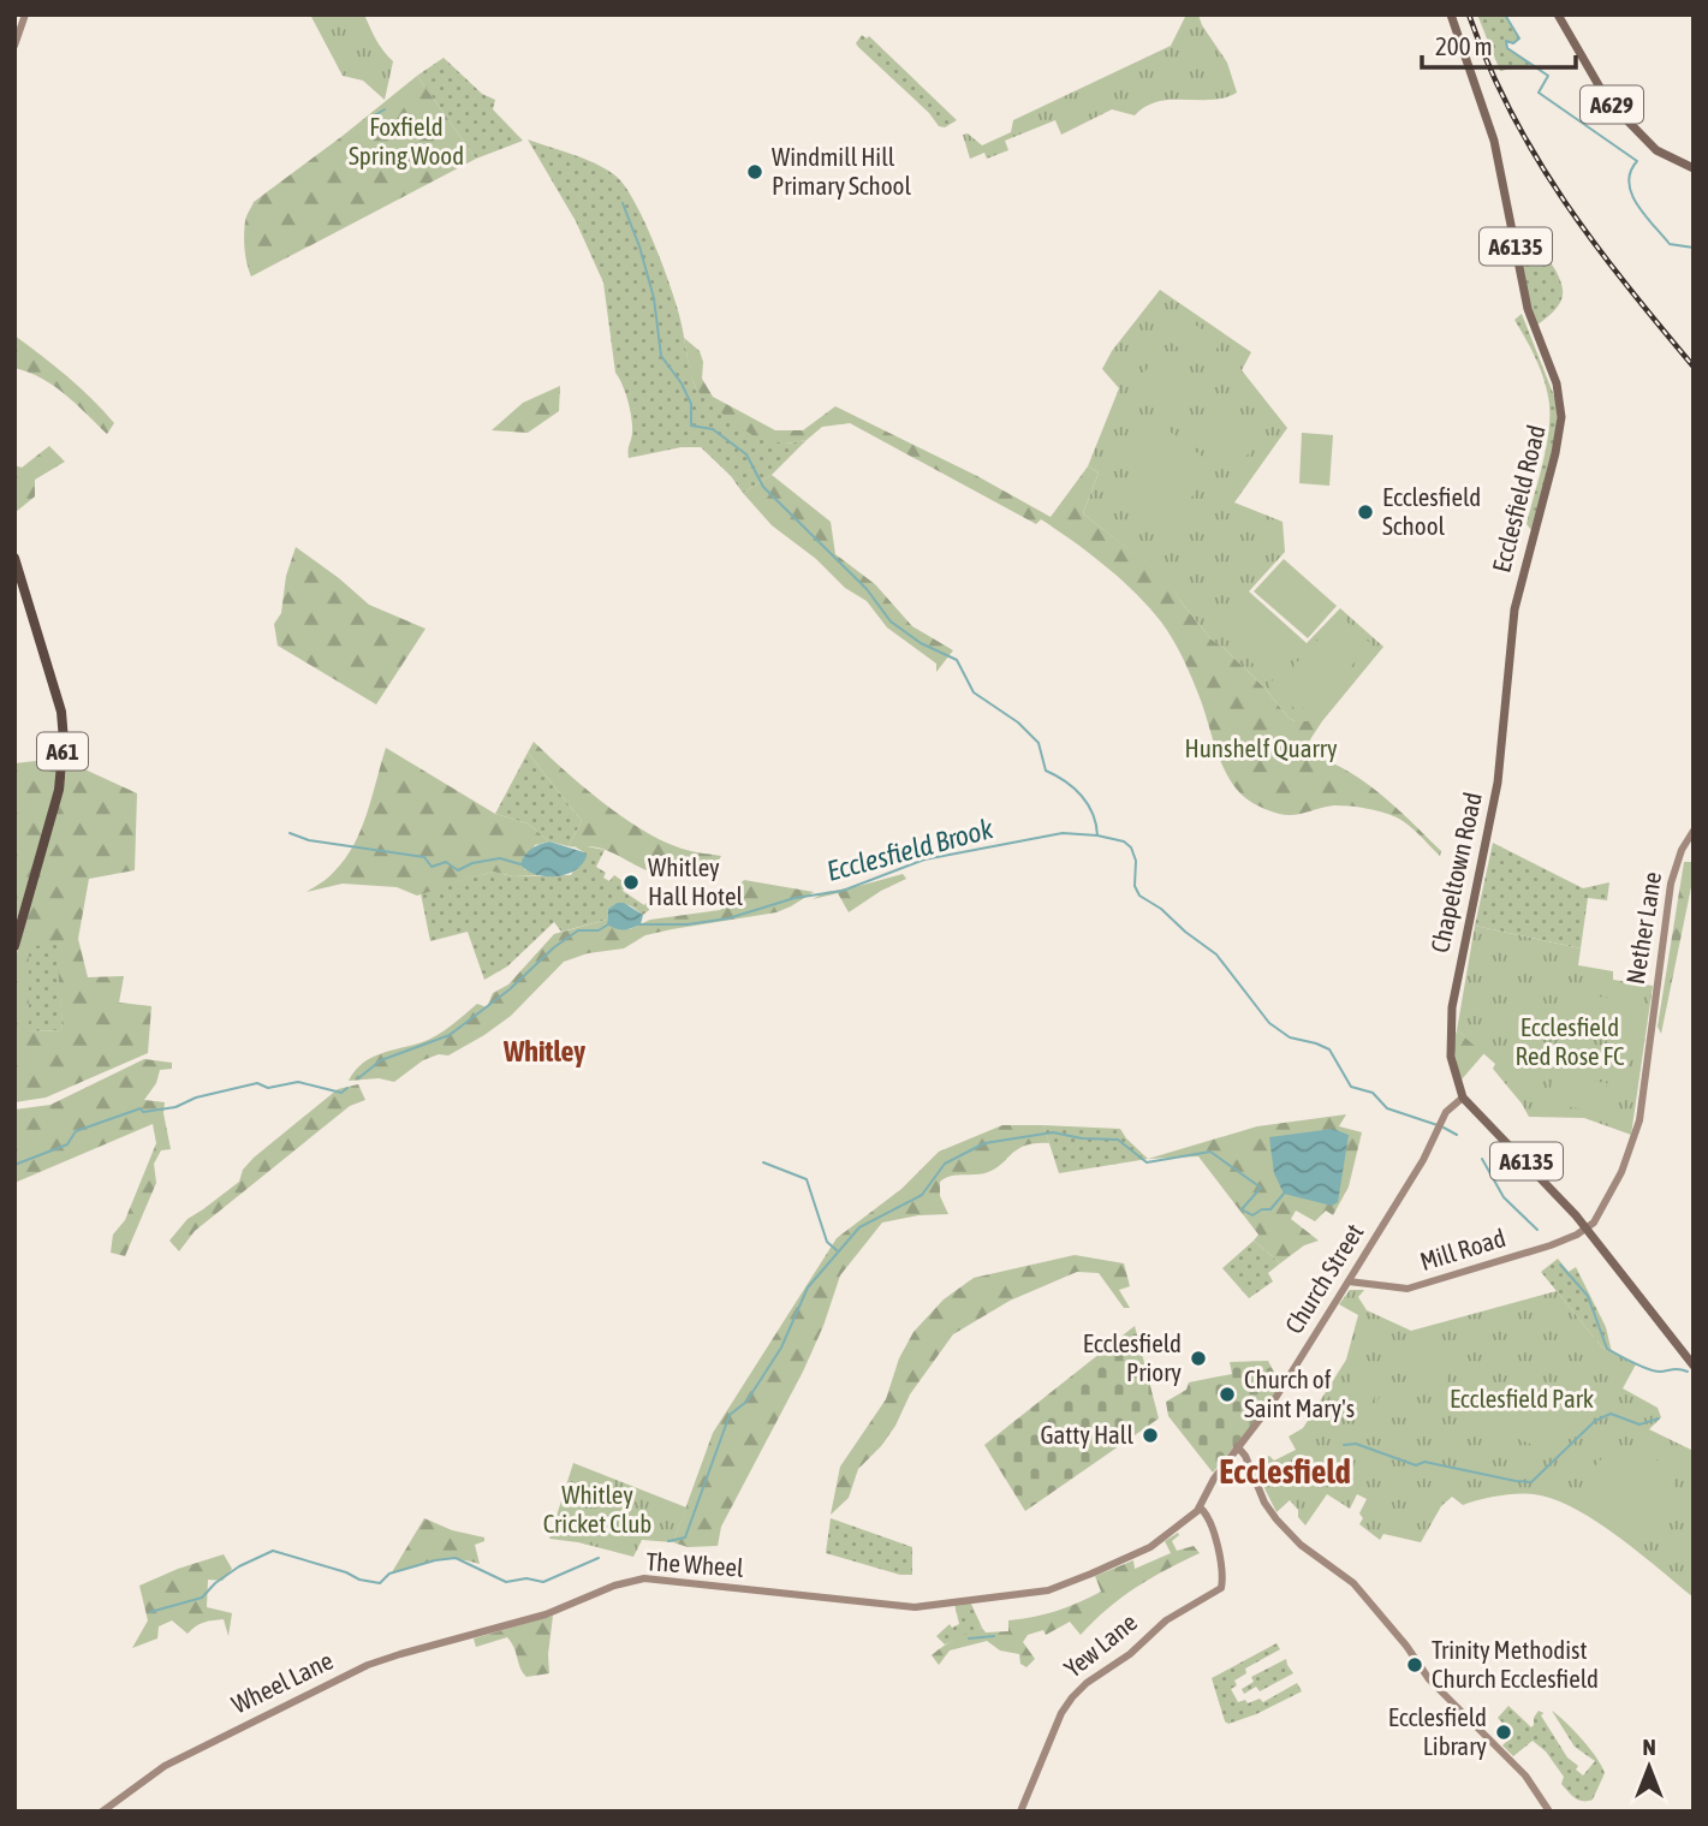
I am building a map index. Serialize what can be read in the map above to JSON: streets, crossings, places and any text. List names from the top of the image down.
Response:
{
  "streets": {
    "highway": ["A61"],
    "main road": [
      "A629",
      "A6135",
      "Ecclesfield Road",
      "Chapeltown Road"
    ],
    "street": [
      "Nether Lane",
      "Mill Road",
      "Church Street",
      "The Wheel",
      "Yew Lane",
      "Wheel Lane"
    ]
  },
  "crossings": [
    ["A6135", "Chapeltown Road"],
    ["A6135", "Nether Lane"],
    ["A6135", "Mill Road"],
    ["A6135", "Church Street"],
    ["Ecclesfield Road", "Chapeltown Road"],
    ["Chapeltown Road", "Church Street"],
    ["Nether Lane", "Mill Road"],
    ["Mill Road", "Church Street"],
    ["Church Street", "The Wheel"],
    ["Church Street", "Yew Lane"],
    ["The Wheel", "Yew Lane"],
    ["The Wheel", "Wheel Lane"]
  ],
  "districts": ["Whitley", "Ecclesfield"],
  "water": ["Ecclesfield Brook"],
  "parks": [
    "Foxfield Spring Wood",
    "Hunshelf Quarry",
    "Ecclesfield Red Rose FC",
    "Ecclesfield Park",
    "Whitley Cricket Club"
  ],
  "places": [
    "Windmill Hill Primary School",
    "Ecclesfield School",
    "Whitley Hall Hotel",
    "Ecclesfield Priory",
    "Church of Saint Mary's",
    "Gatty Hall",
    "Trinity Methodist Church Ecclesfield",
    "Ecclesfield Library"
  ],
  "scale_bar": "200 m",
  "north": "top"
}
